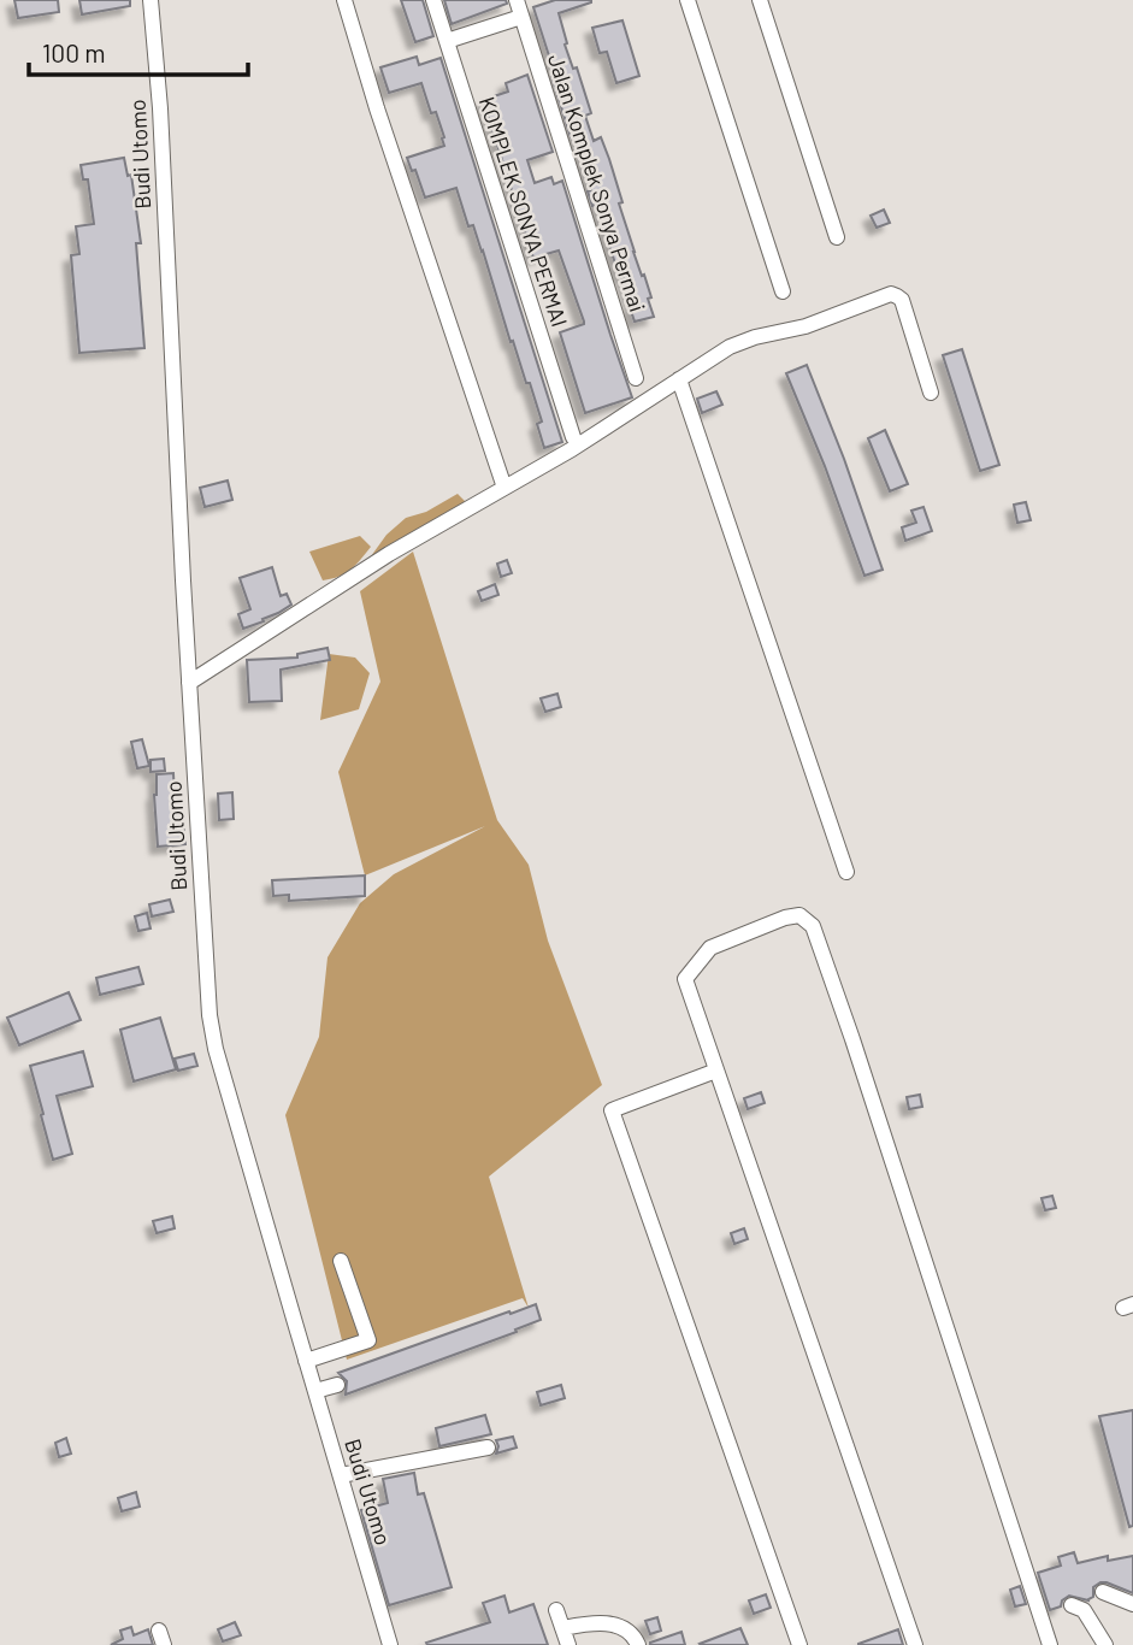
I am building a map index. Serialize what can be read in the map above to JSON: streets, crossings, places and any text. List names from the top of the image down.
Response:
{
  "streets": {
    "street": ["Budi Utomo", "Jalan Komplek Sonya Permai", "KOMPLEK SONYA PERMAI"]
  },
  "scale_bar": "100 m"
}
